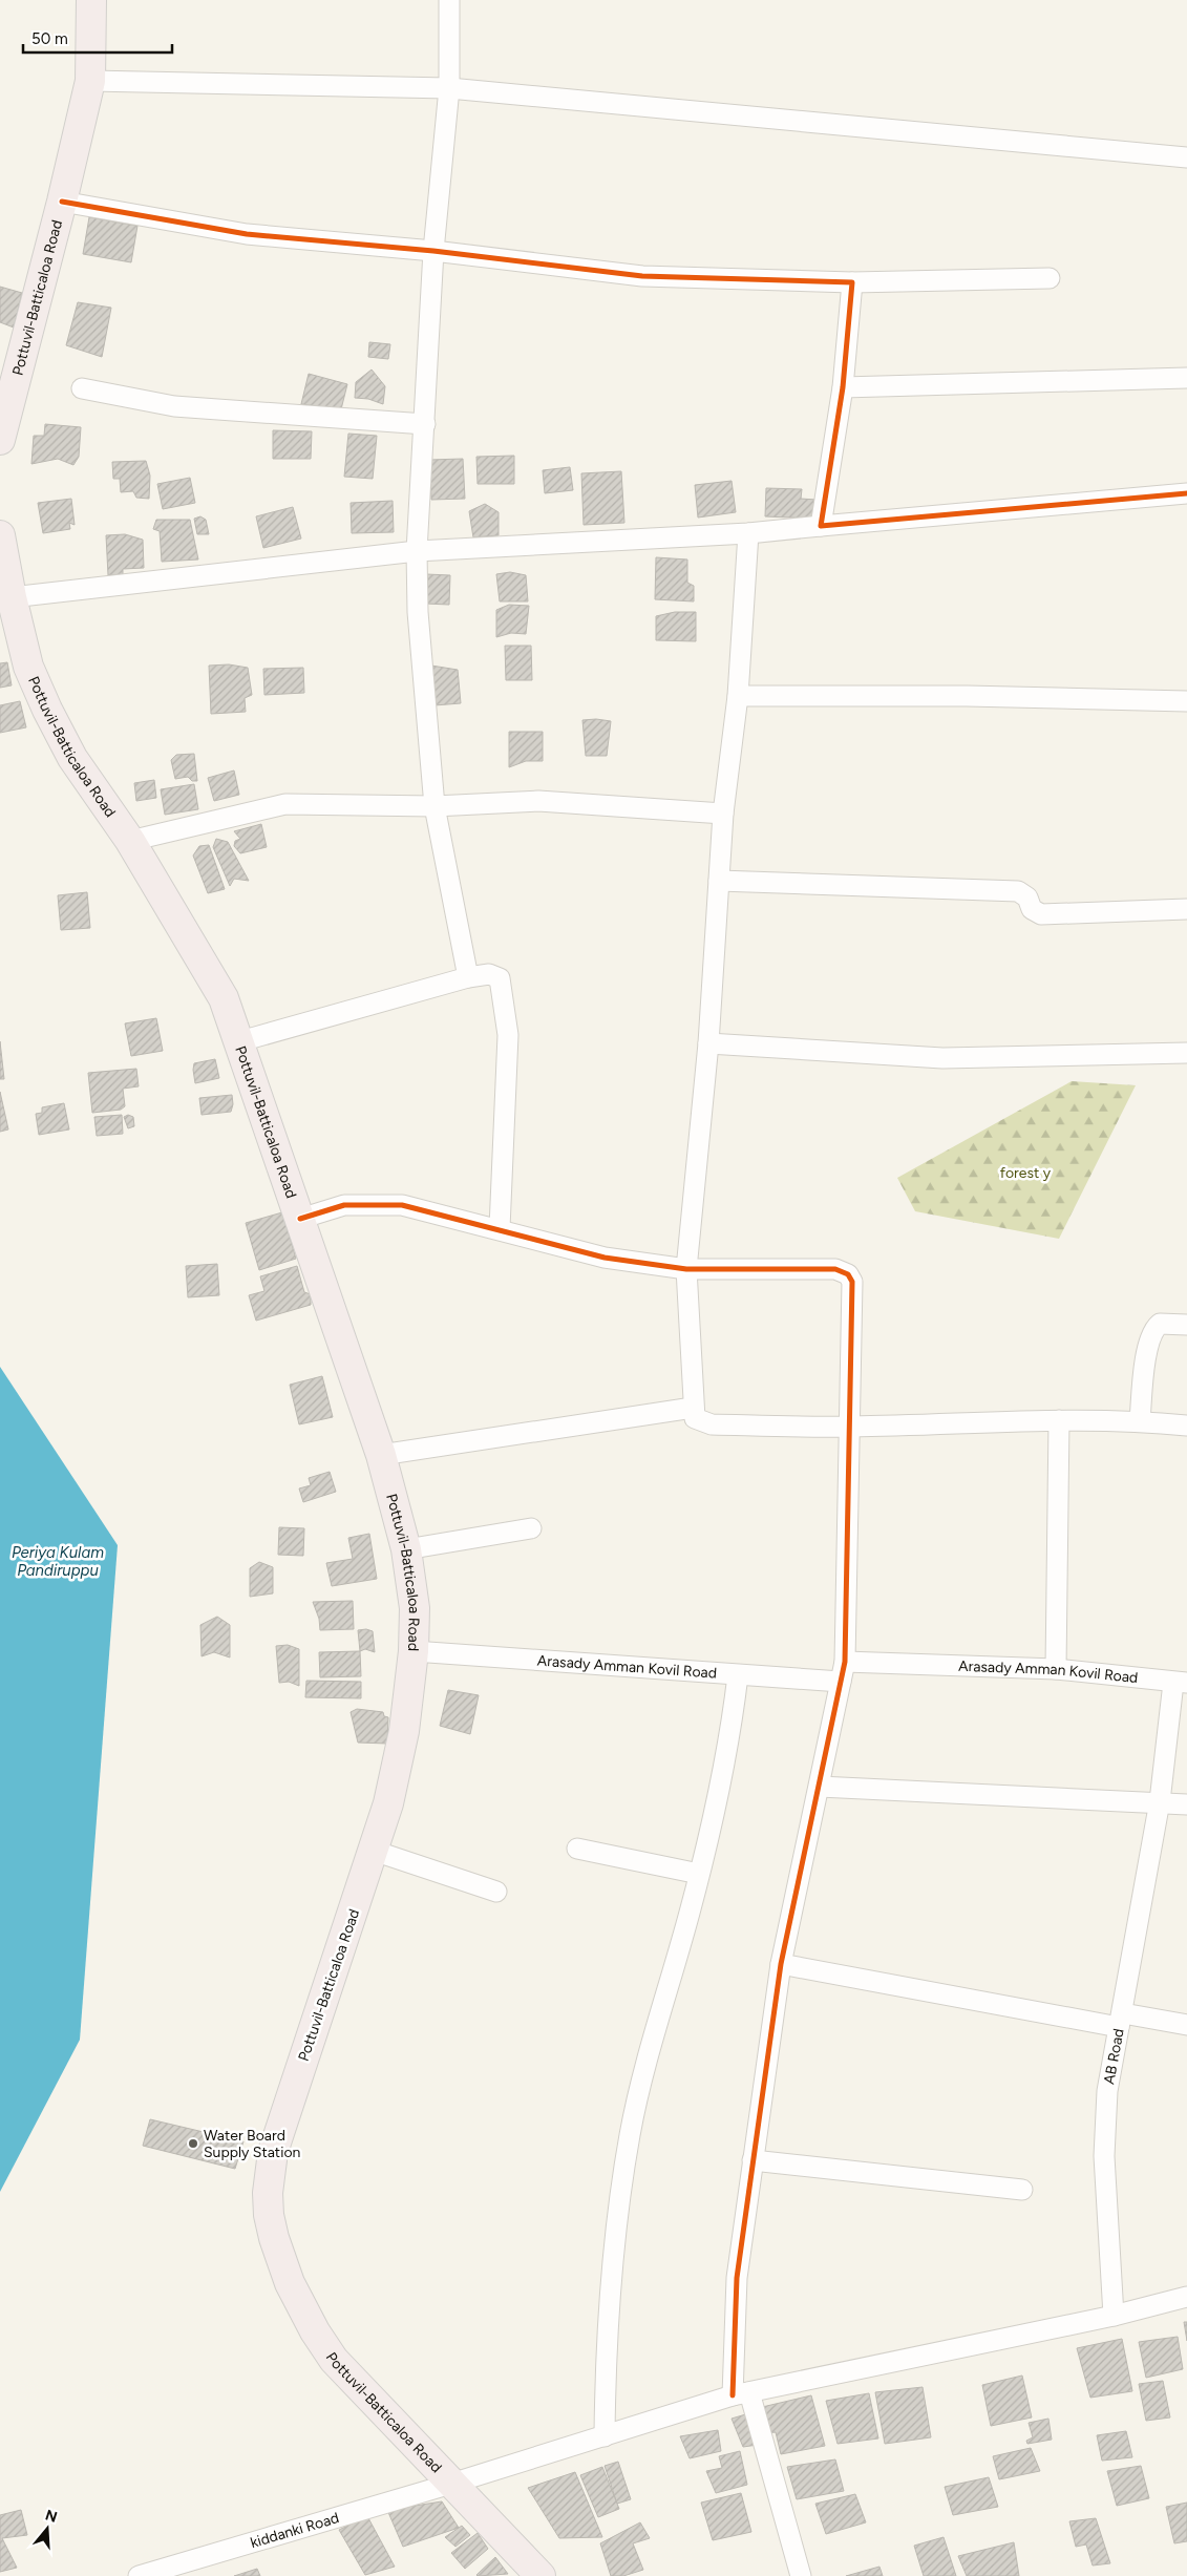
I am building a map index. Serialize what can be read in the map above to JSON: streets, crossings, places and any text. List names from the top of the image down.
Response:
{
  "streets": {
    "highway": ["Pottuvil-Batticaloa Road"],
    "street": ["Arasady Amman Kovil Road", "AB Road", "kiddanki Road"]
  },
  "crossings": [
    ["Pottuvil-Batticaloa Road", "Arasady Amman Kovil Road"],
    ["Pottuvil-Batticaloa Road", "kiddanki Road"],
    ["Arasady Amman Kovil Road", "AB Road"],
    ["AB Road", "kiddanki Road"]
  ],
  "water": ["Periya Kulam Pandiruppu"],
  "parks": ["forest y"],
  "places": ["Water Board Supply Station"],
  "scale_bar": "50 m",
  "north": "top"
}
